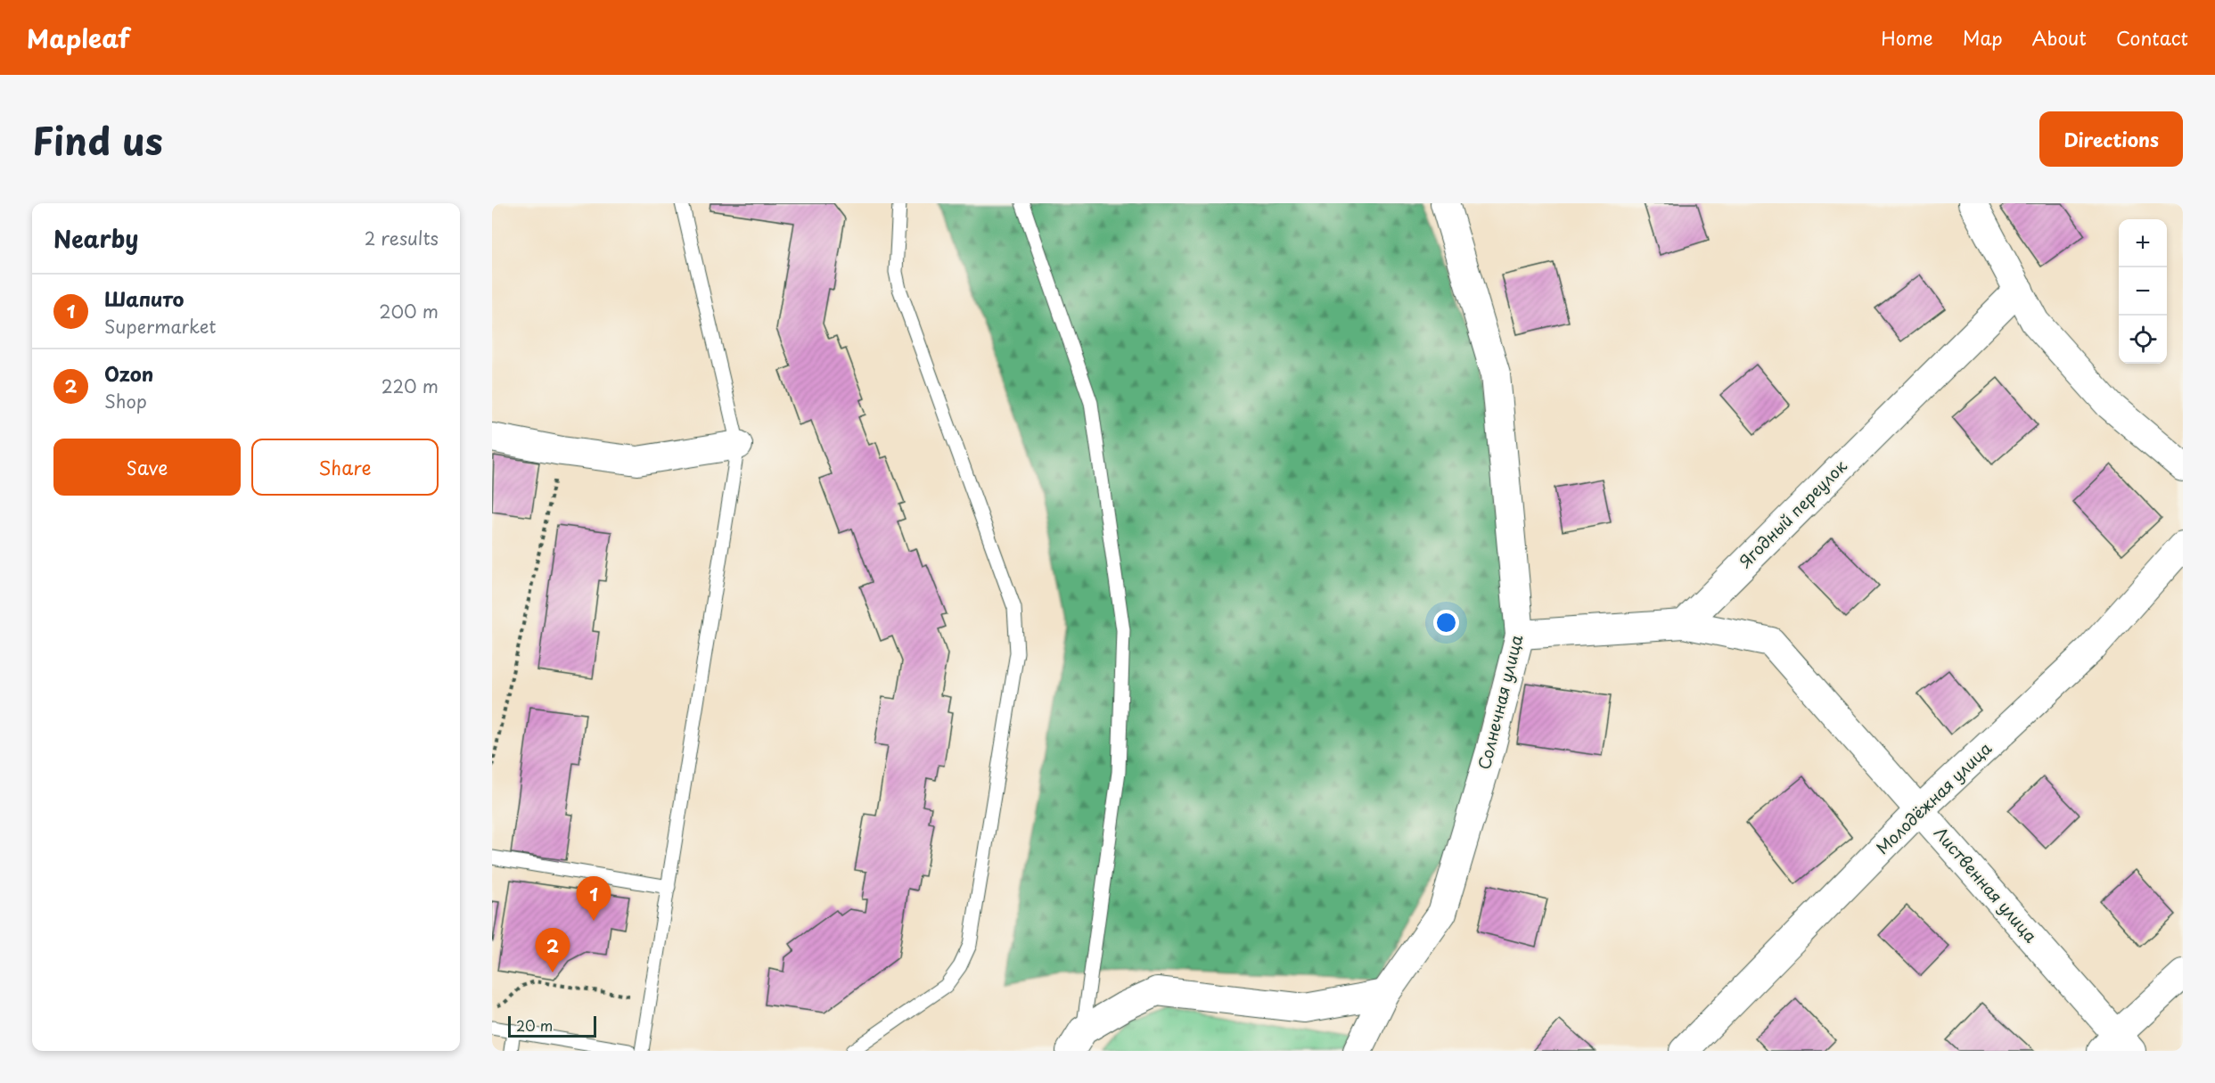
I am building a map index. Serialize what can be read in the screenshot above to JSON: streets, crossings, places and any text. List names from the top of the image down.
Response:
{
  "streets": {
    "street": [
      "Ягодный переулок",
      "Солнечная улица",
      "Молодёжная улица",
      "Лиственная улица"
    ]
  },
  "crossings": [
    ["Ягодный переулок", "Лиственная улица"],
    ["Молодёжная улица", "Лиственная улица"]
  ],
  "scale_bar": "20 m",
  "page": {
    "header": "Mapleaf",
    "nav": [
      "Home",
      "Map",
      "About",
      "Contact"
    ],
    "title": "Find us",
    "buttons": [
      "Directions",
      ["Save", "Share"]
    ],
    "heading": ["Nearby", "2 results"],
    "map_buttons": ["+", "−"],
    "list": [
      {
        "mark": "1",
        "name": "Шапито",
        "note": "Supermarket",
        "value": "200 m"
      },
      {
        "mark": "2",
        "name": "Ozon",
        "note": "Shop",
        "value": "220 m"
      }
    ],
    "pins": ["1", "2"],
    "scale": "20 m"
  }
}
